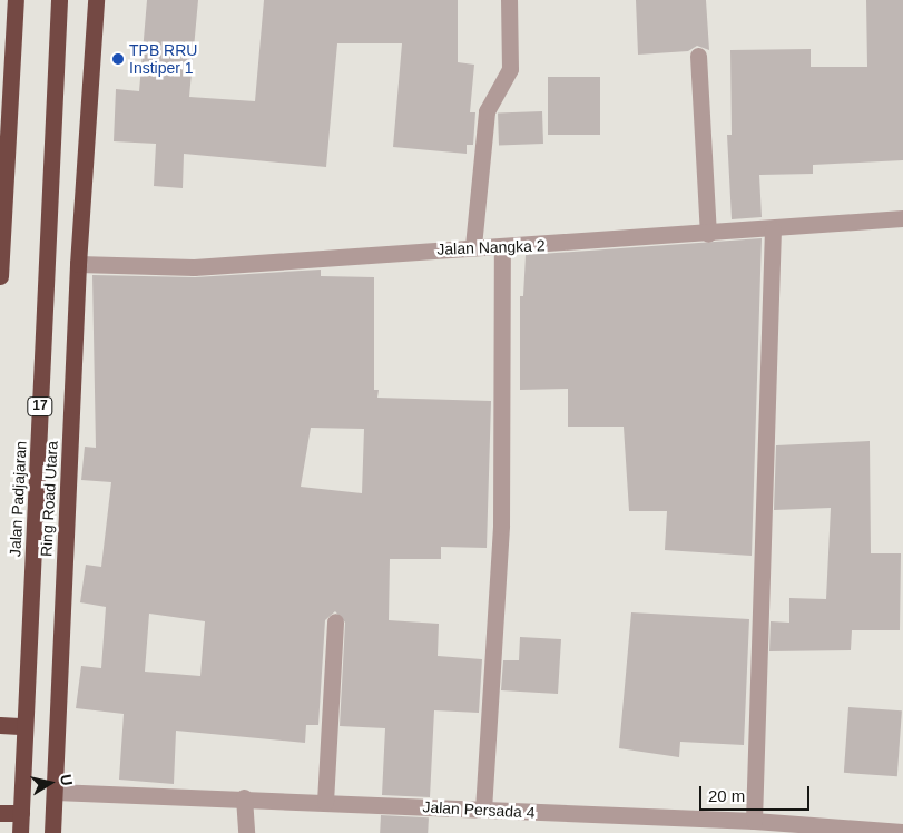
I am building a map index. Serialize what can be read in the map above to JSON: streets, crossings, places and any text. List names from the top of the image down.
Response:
{
  "streets": {
    "highway": ["17", "Jalan Padjajaran", "Ring Road Utara"],
    "street": ["Jalan Nangka 2", "Jalan Persada 4"]
  },
  "crossings": [
    ["Jalan Nangka 2", "Ring Road Utara"],
    ["Ring Road Utara", "Jalan Persada 4"]
  ],
  "places": ["TPB RRU Instiper 1"],
  "scale_bar": "20 m",
  "north": "right"
}
